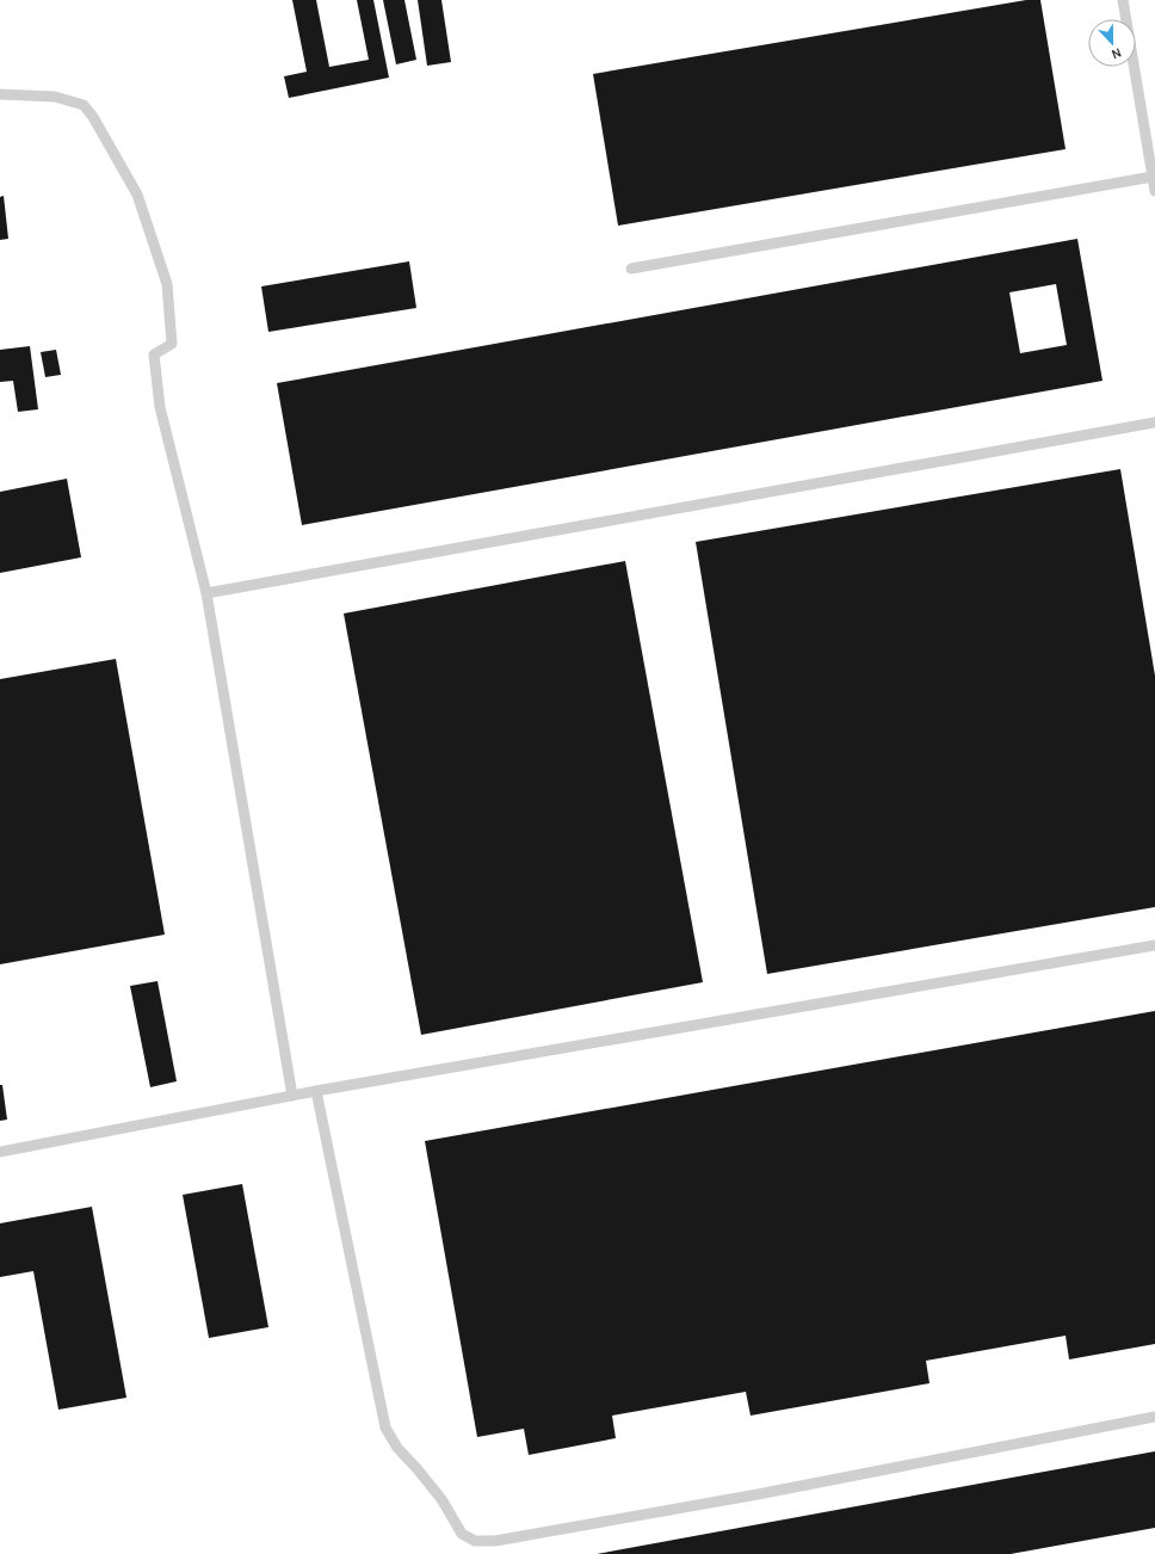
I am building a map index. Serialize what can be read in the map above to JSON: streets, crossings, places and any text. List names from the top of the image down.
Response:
{
  "north": "bottom"
}
